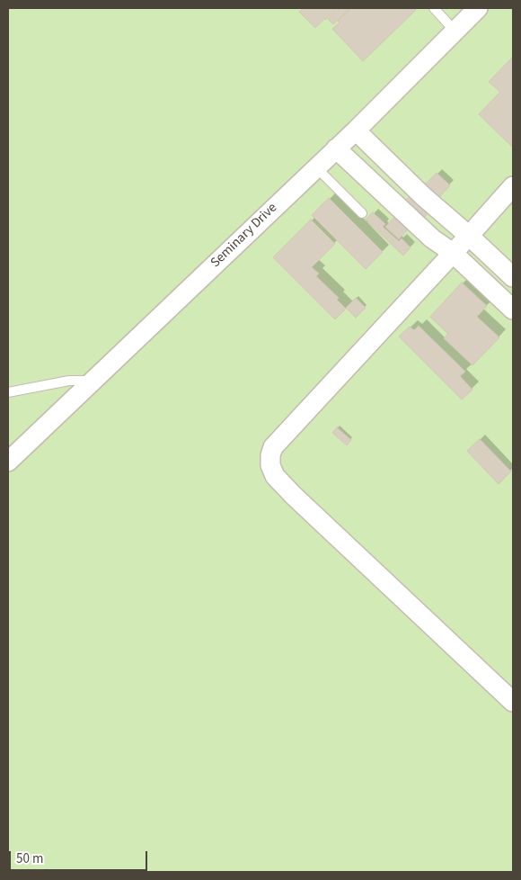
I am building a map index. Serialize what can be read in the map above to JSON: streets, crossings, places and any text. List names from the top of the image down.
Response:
{
  "streets": {
    "street": ["Seminary Drive"]
  },
  "scale_bar": "50 m"
}
